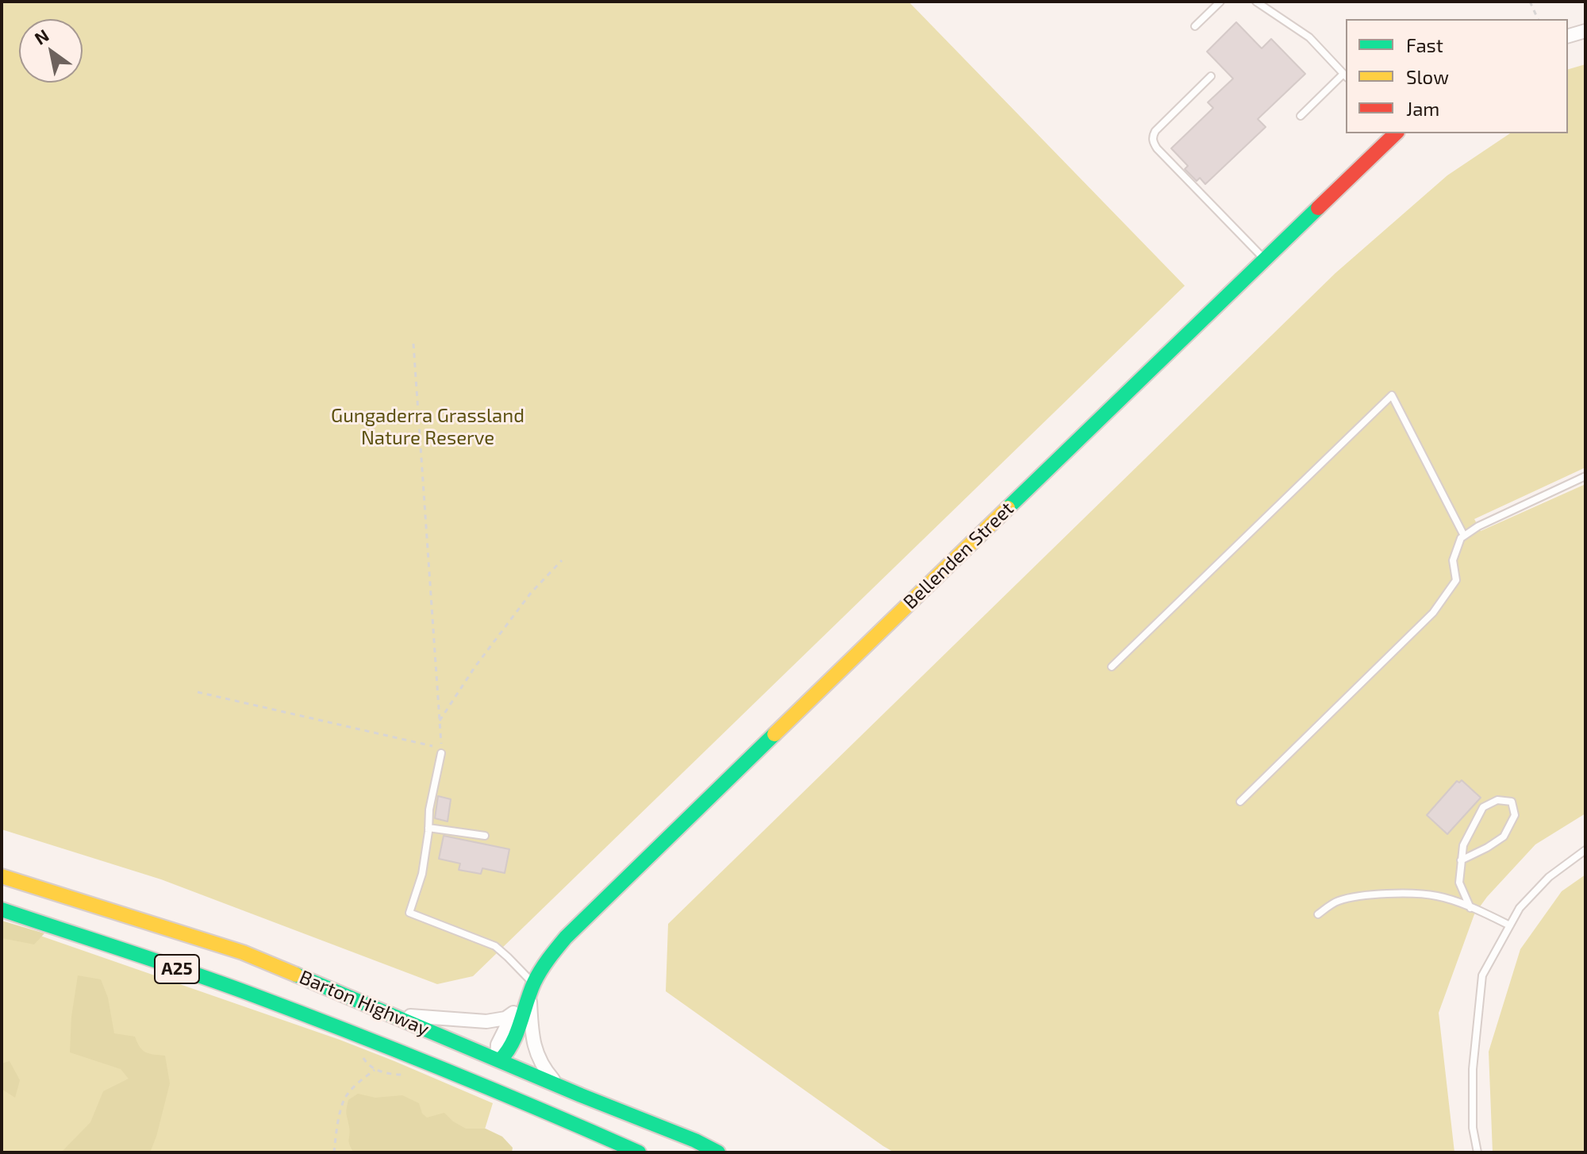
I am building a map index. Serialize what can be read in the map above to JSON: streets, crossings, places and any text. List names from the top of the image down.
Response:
{
  "streets": {
    "main road": ["Bellenden Street", "A25", "Barton Highway"]
  },
  "crossings": [
    ["Bellenden Street", "Barton Highway"]
  ],
  "parks": ["Gungaderra Grassland Nature Reserve"],
  "legend": ["Fast", "Slow", "Jam"],
  "north": "top left"
}
